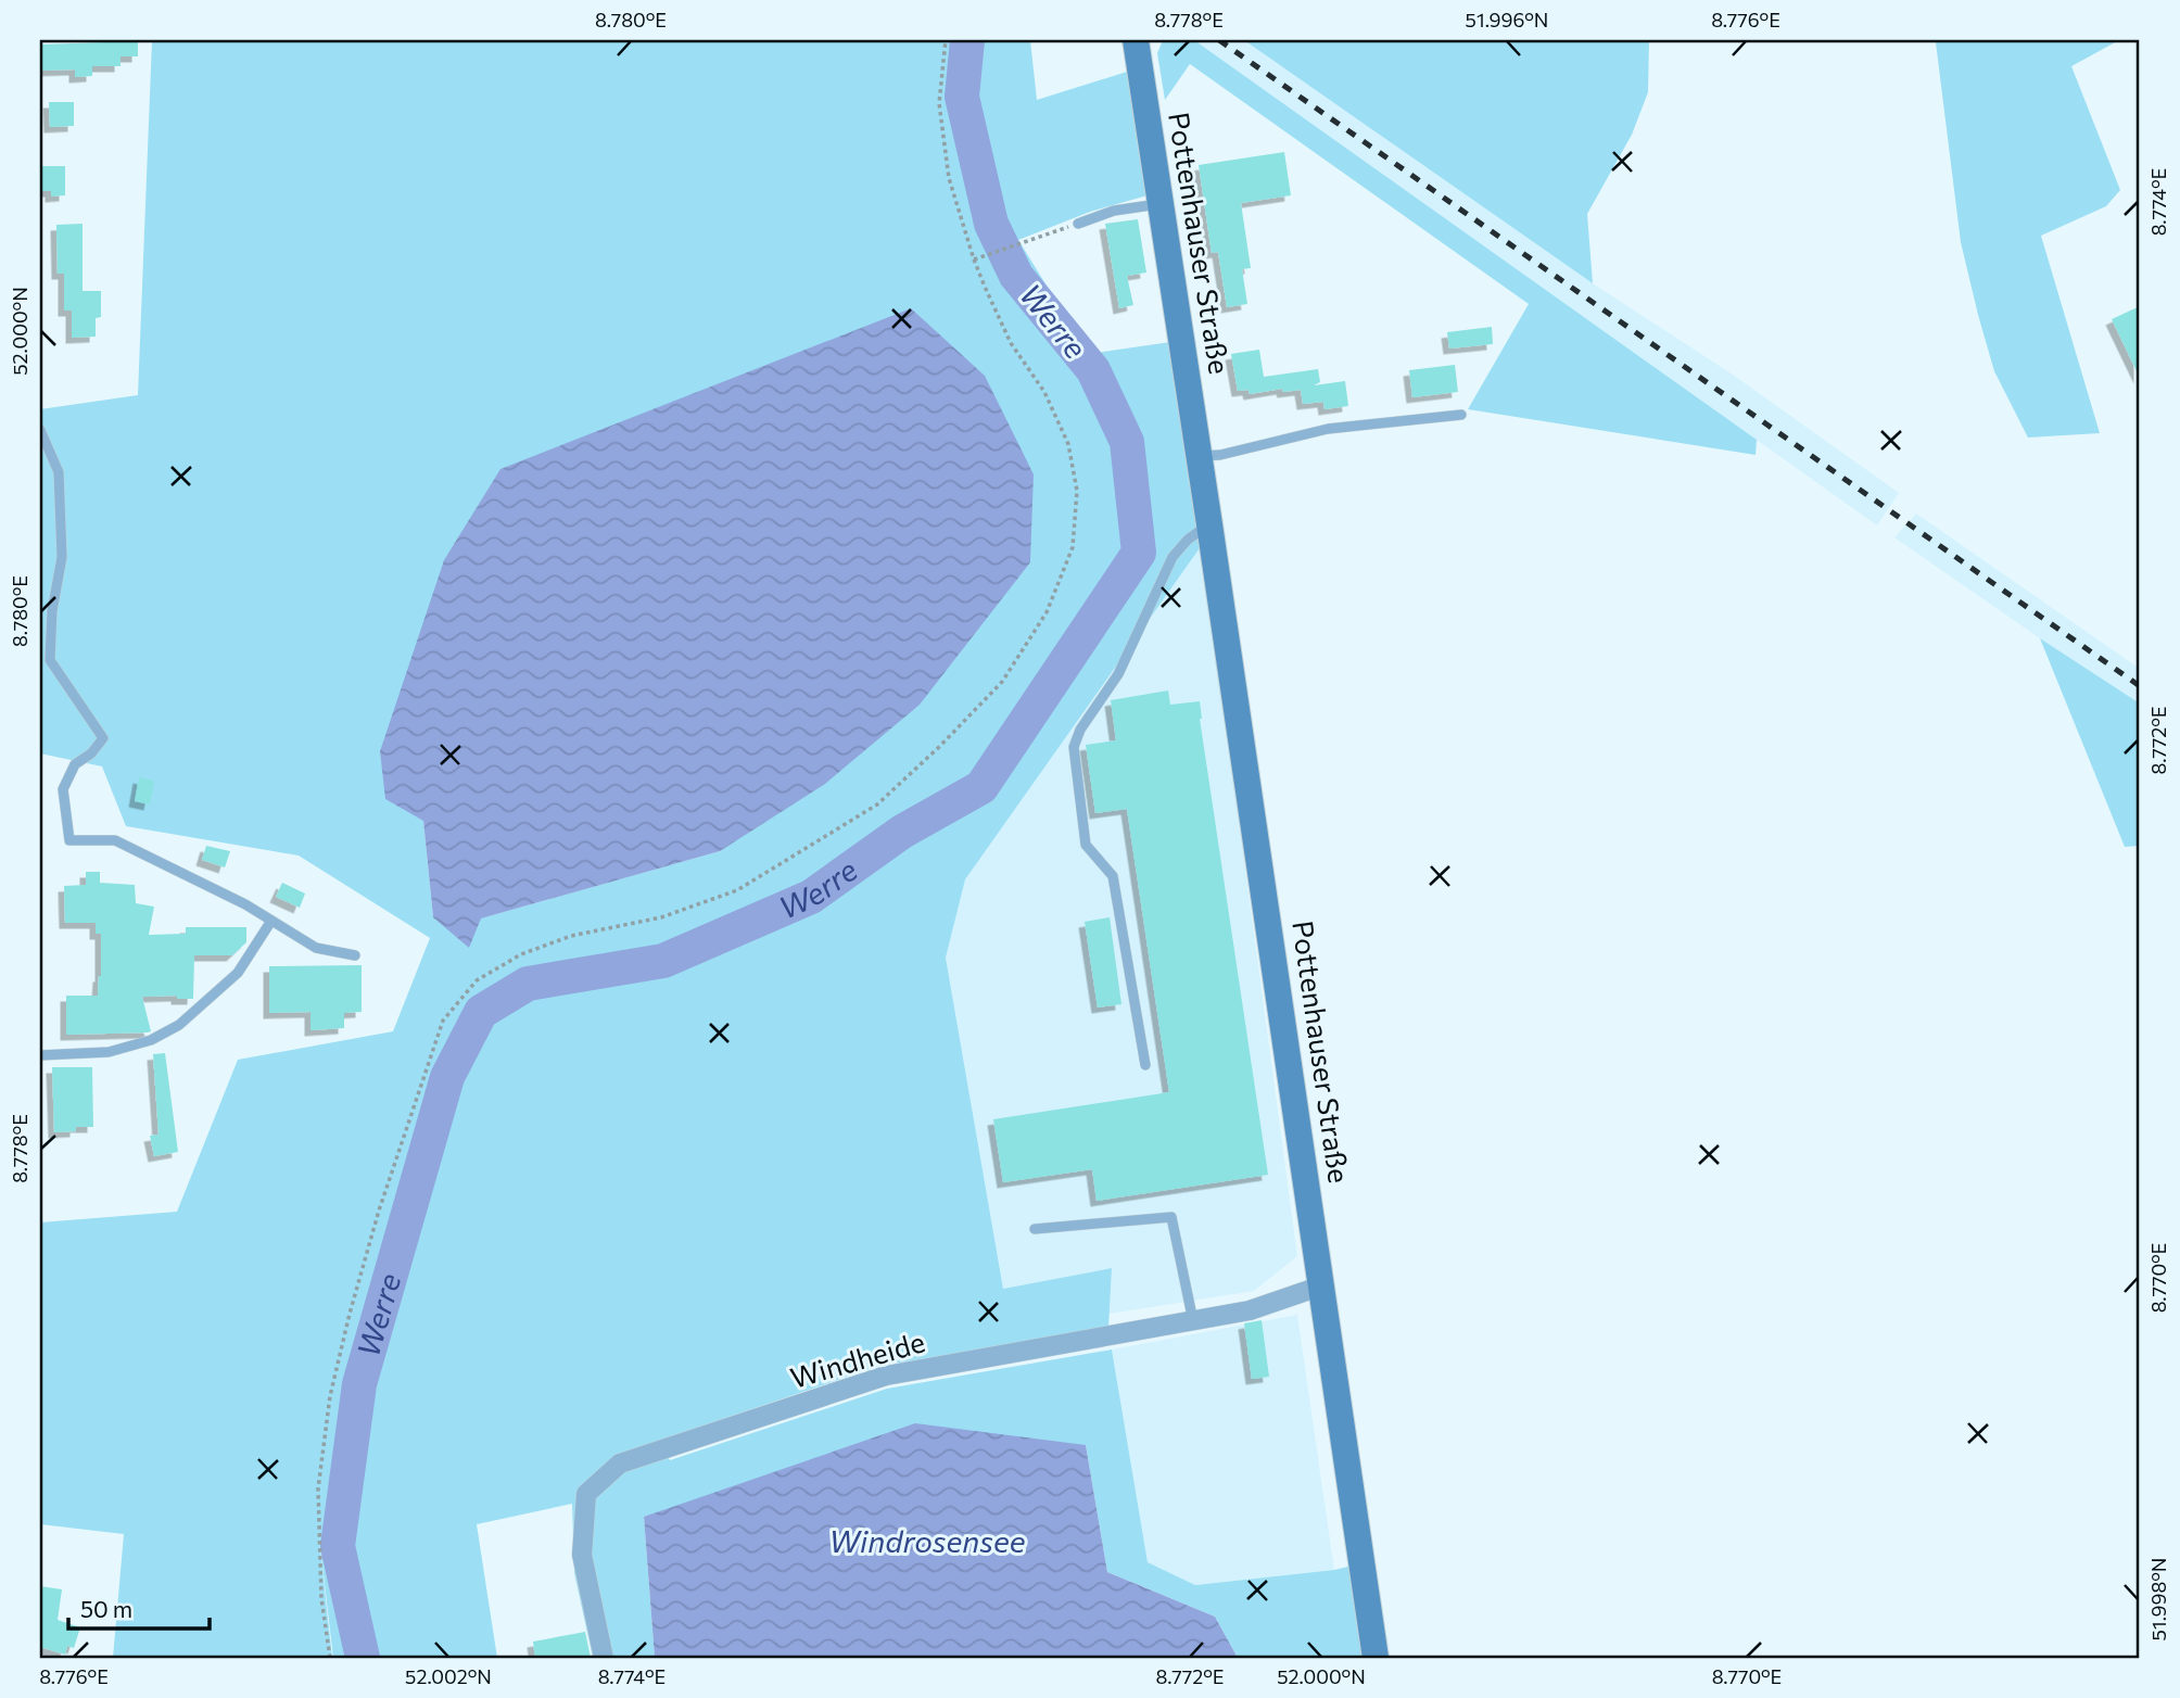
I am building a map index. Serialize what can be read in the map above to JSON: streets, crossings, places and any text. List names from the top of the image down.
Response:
{
  "streets": {
    "street": ["Pottenhauser Straße", "Windheide"]
  },
  "crossings": [
    ["Pottenhauser Straße", "Windheide"]
  ],
  "water": ["Werre", "Windrosensee"],
  "scale_bar": "50 m",
  "coordinates": [
    "8.780°E",
    "8.778°E",
    "51.996°N",
    "8.776°E",
    "8.774°E",
    "52.000°N",
    "8.772°E",
    "8.770°E",
    "51.998°N",
    "52.002°N"
  ]
}
